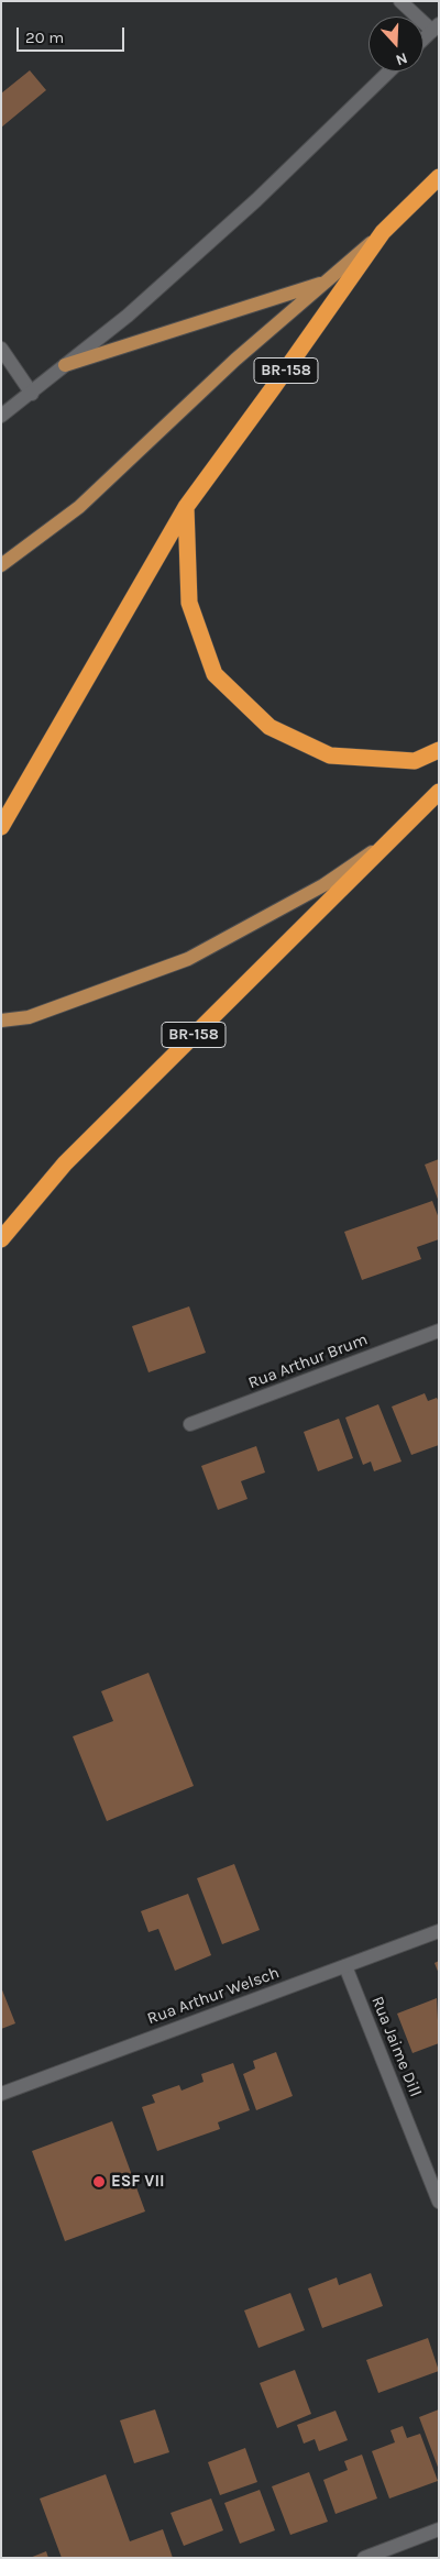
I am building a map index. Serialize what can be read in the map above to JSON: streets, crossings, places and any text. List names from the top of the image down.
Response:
{
  "streets": {
    "highway": ["BR-158"],
    "street": ["Rua Arthur Brum", "Rua Arthur Welsch", "Rua Jaime Dill"]
  },
  "crossings": [
    ["Rua Arthur Welsch", "Rua Jaime Dill"]
  ],
  "places": ["ESF VII"],
  "scale_bar": "20 m",
  "north": "bottom"
}
